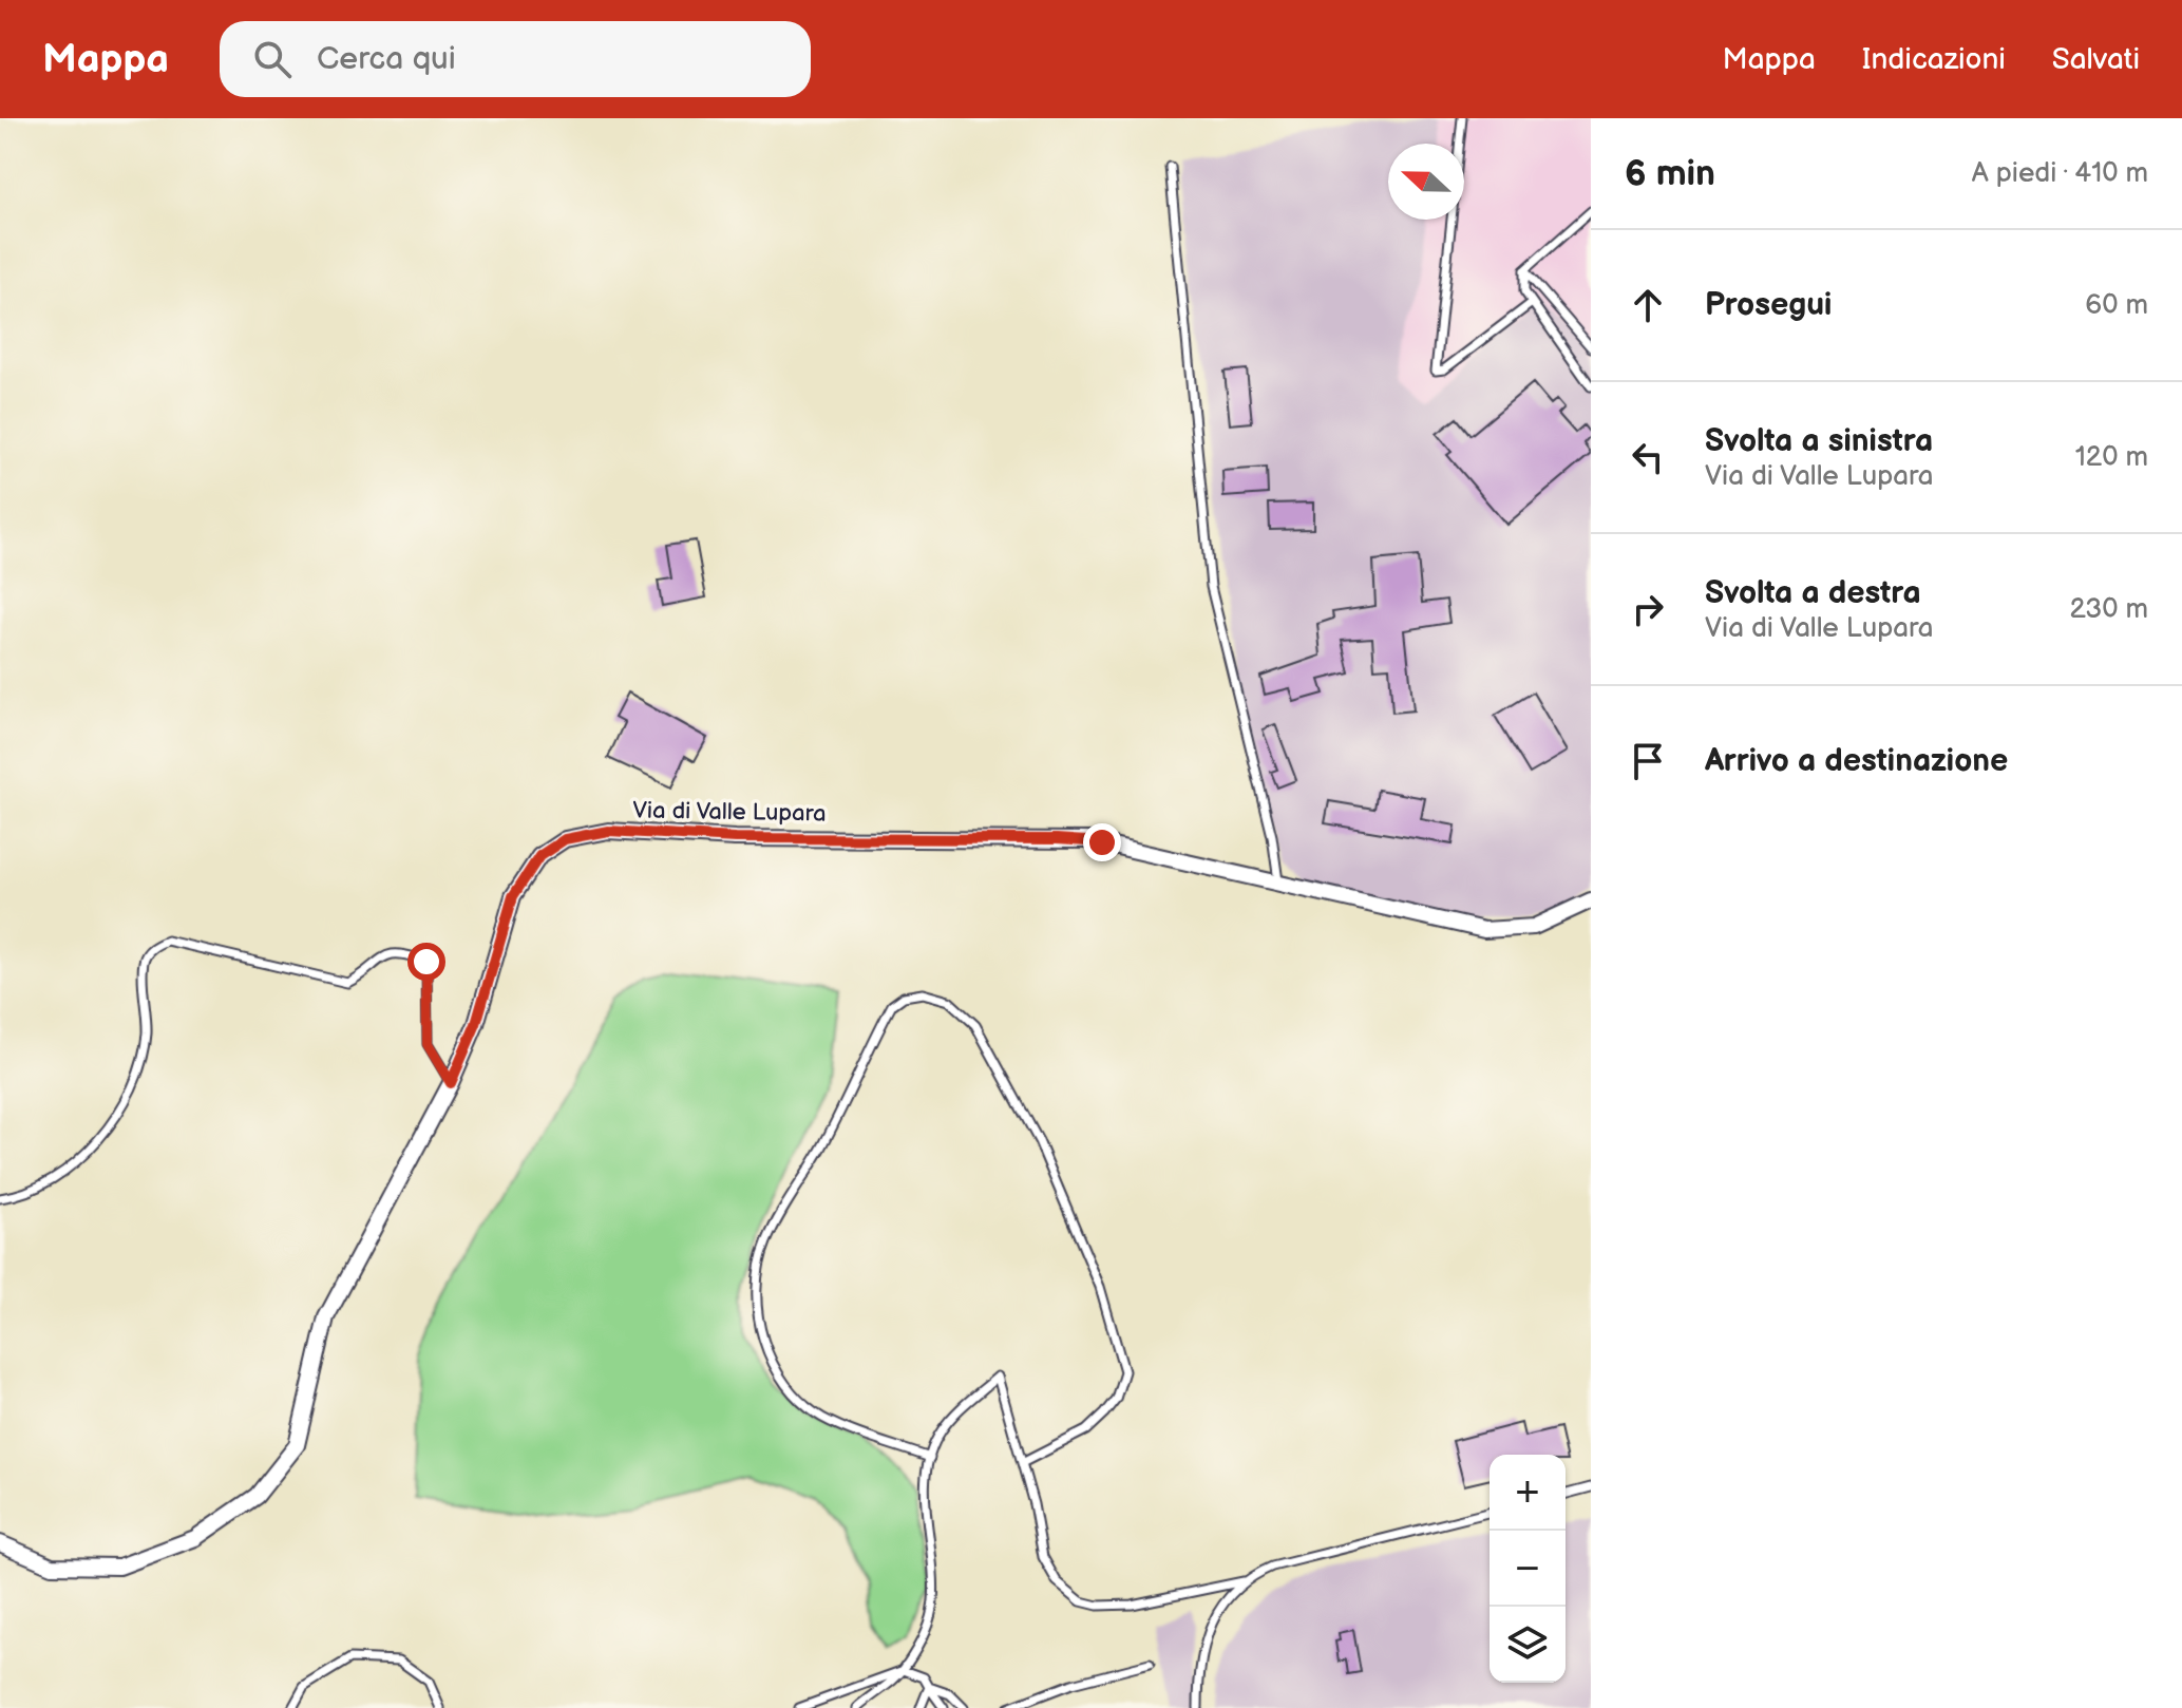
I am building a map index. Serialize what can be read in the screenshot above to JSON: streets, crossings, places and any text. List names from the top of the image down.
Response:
{
  "streets": {
    "street": ["Via di Valle Lupara"]
  },
  "north": "left",
  "page": {
    "header": "Mappa",
    "search": "Cerca qui",
    "nav": ["Mappa", "Indicazioni", "Salvati"],
    "heading": ["6 min", "A piedi · 410 m"],
    "list": [
      ["Prosegui", "60 m"],
      ["Svolta a sinistra", "Via di Valle Lupara", "120 m"],
      ["Svolta a destra", "Via di Valle Lupara", "230 m"],
      "Arrivo a destinazione"
    ],
    "map_buttons": ["+", "−"]
  }
}
